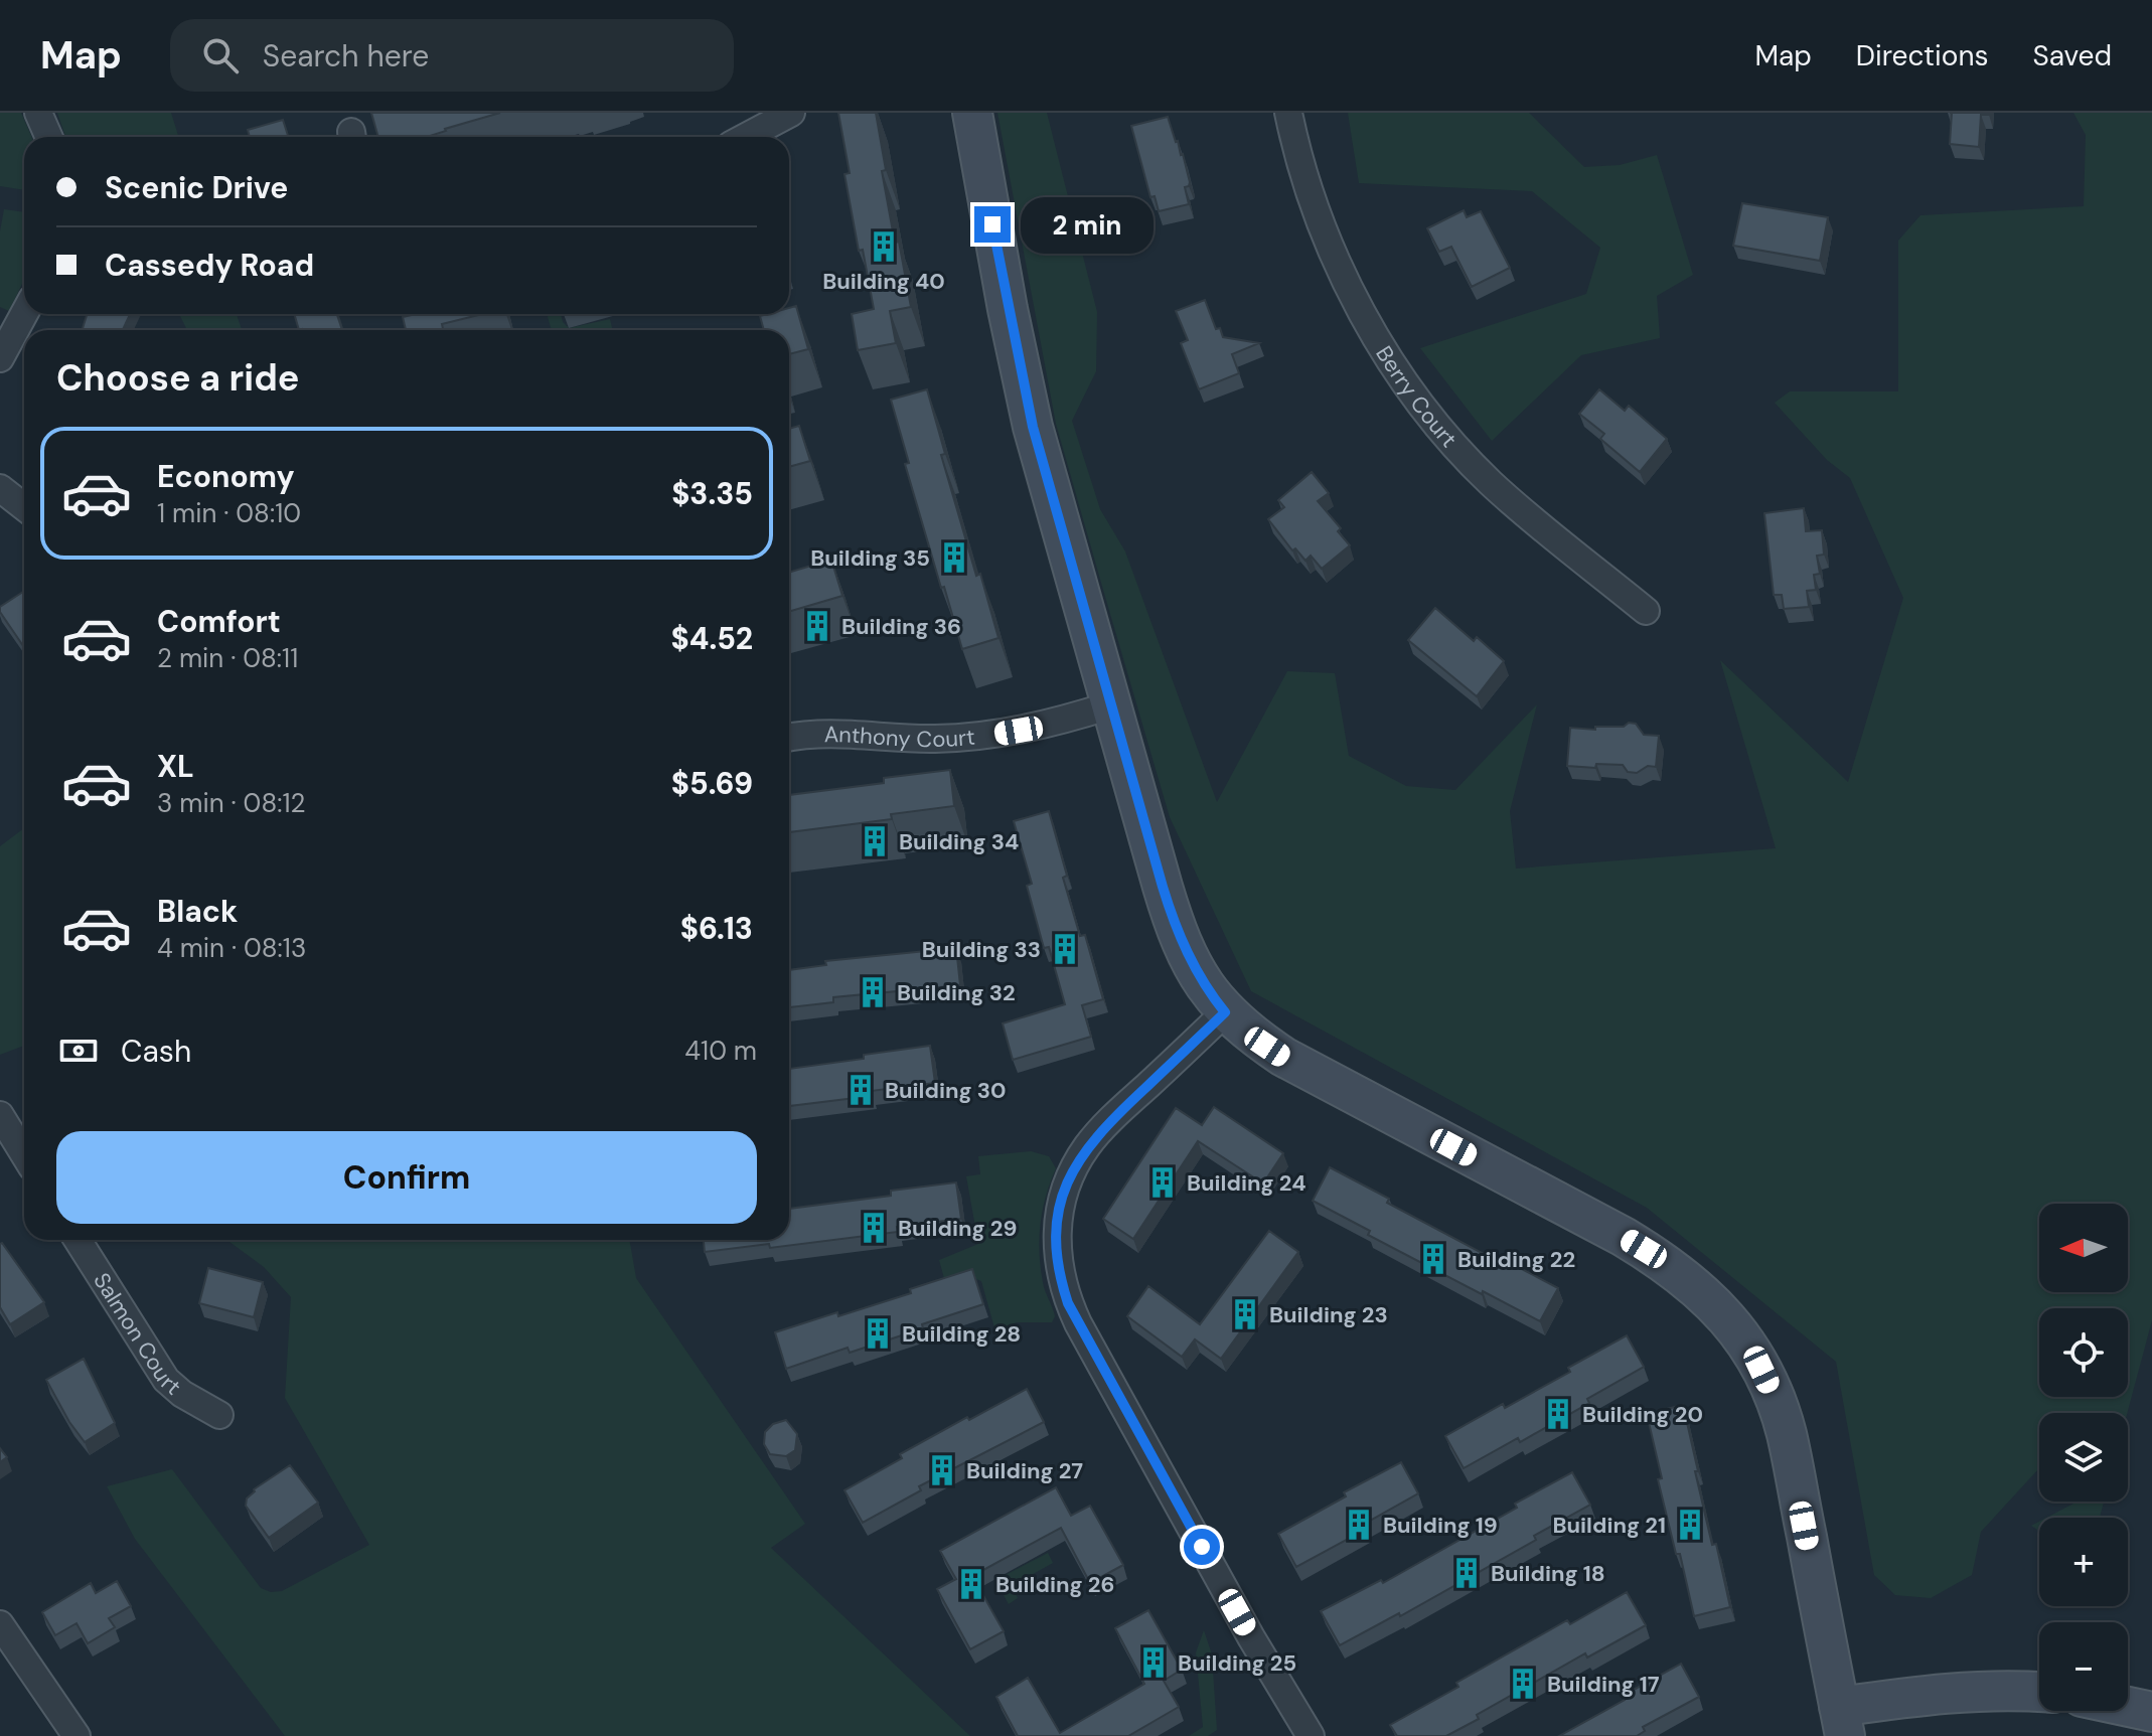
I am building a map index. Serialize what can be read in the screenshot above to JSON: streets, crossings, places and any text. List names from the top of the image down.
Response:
{
  "streets": {
    "street": ["Berry Court", "Anthony Court", "Salmon Court"]
  },
  "places": {
    "building": [
      "Building 40",
      "Building 35",
      "Building 36",
      "Building 34",
      "Building 33",
      "Building 32",
      "Building 30",
      "Building 24",
      "Building 29",
      "Building 22",
      "Building 23",
      "Building 28",
      "Building 20",
      "Building 27",
      "Building 19",
      "Building 21",
      "Building 18",
      "Building 26",
      "Building 25",
      "Building 17"
    ]
  },
  "north": "left",
  "page": {
    "header": "Map",
    "search": "Search here",
    "nav": ["Map", "Directions", "Saved"],
    "banner": ["Scenic Drive", "Cassedy Road"],
    "bubble": "2 min",
    "heading": "Choose a ride",
    "list": [
      {
        "name": "Economy",
        "note": "1 min · 08:10",
        "value": "$3.35"
      },
      {
        "name": "Comfort",
        "note": "2 min · 08:11",
        "value": "$4.52"
      },
      {
        "name": "XL",
        "note": "3 min · 08:12",
        "value": "$5.69"
      },
      {
        "name": "Black",
        "note": "4 min · 08:13",
        "value": "$6.13"
      }
    ],
    "pay": ["Cash", "410 m"],
    "buttons": "Confirm",
    "map_buttons": ["+", "−"]
  }
}
